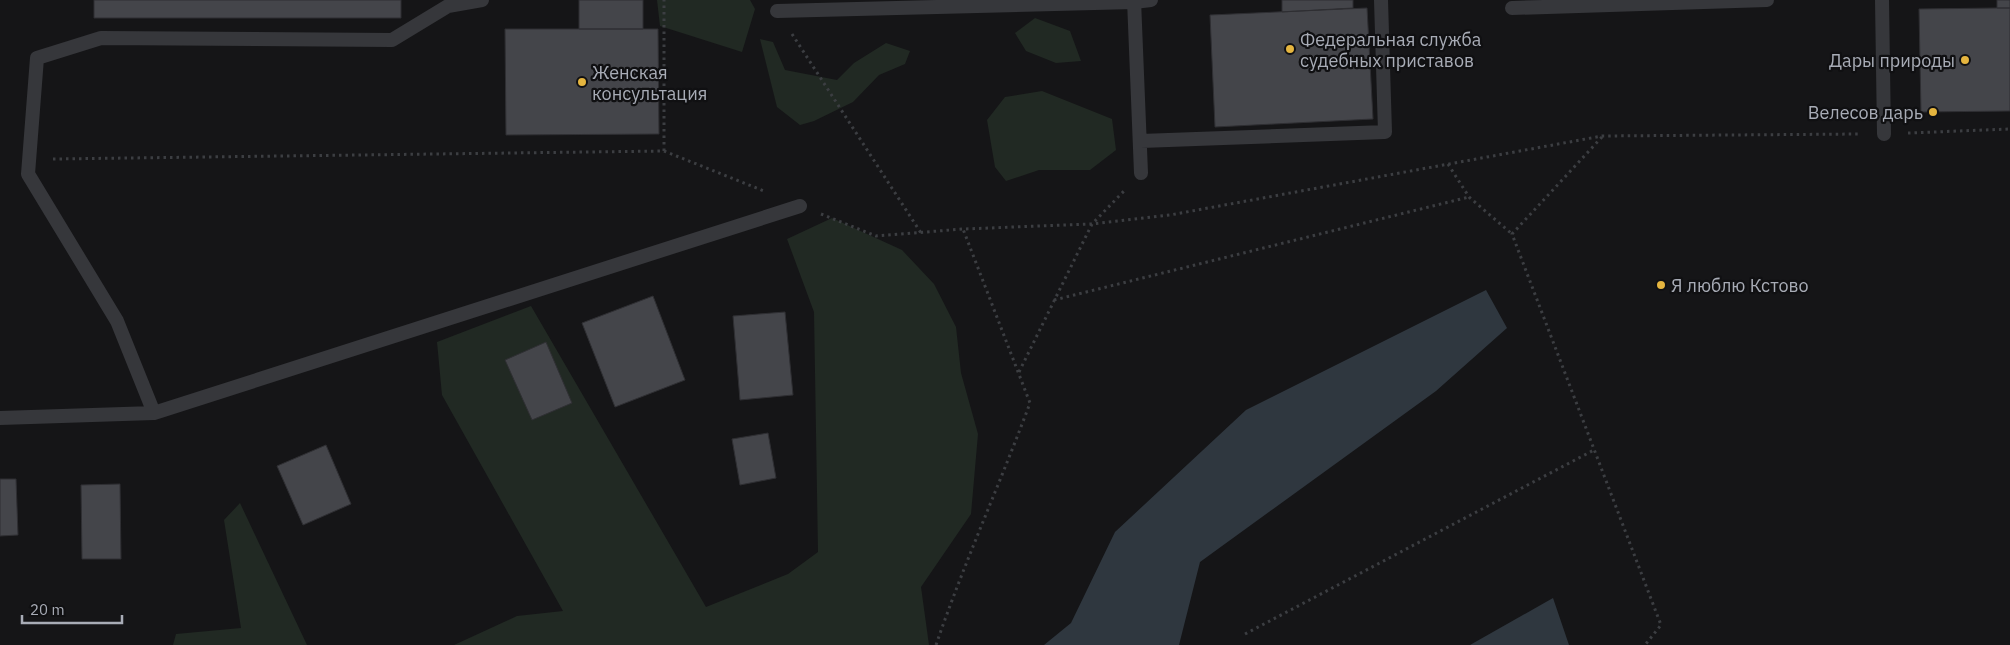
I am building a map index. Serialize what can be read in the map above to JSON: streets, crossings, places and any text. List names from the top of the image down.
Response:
{
  "places": [
    "Федеральная служба судебных приставов",
    "Дары природы",
    "Женская консультация",
    "Велесов дарь",
    "Я люблю Кстово"
  ],
  "scale_bar": "20 m"
}
